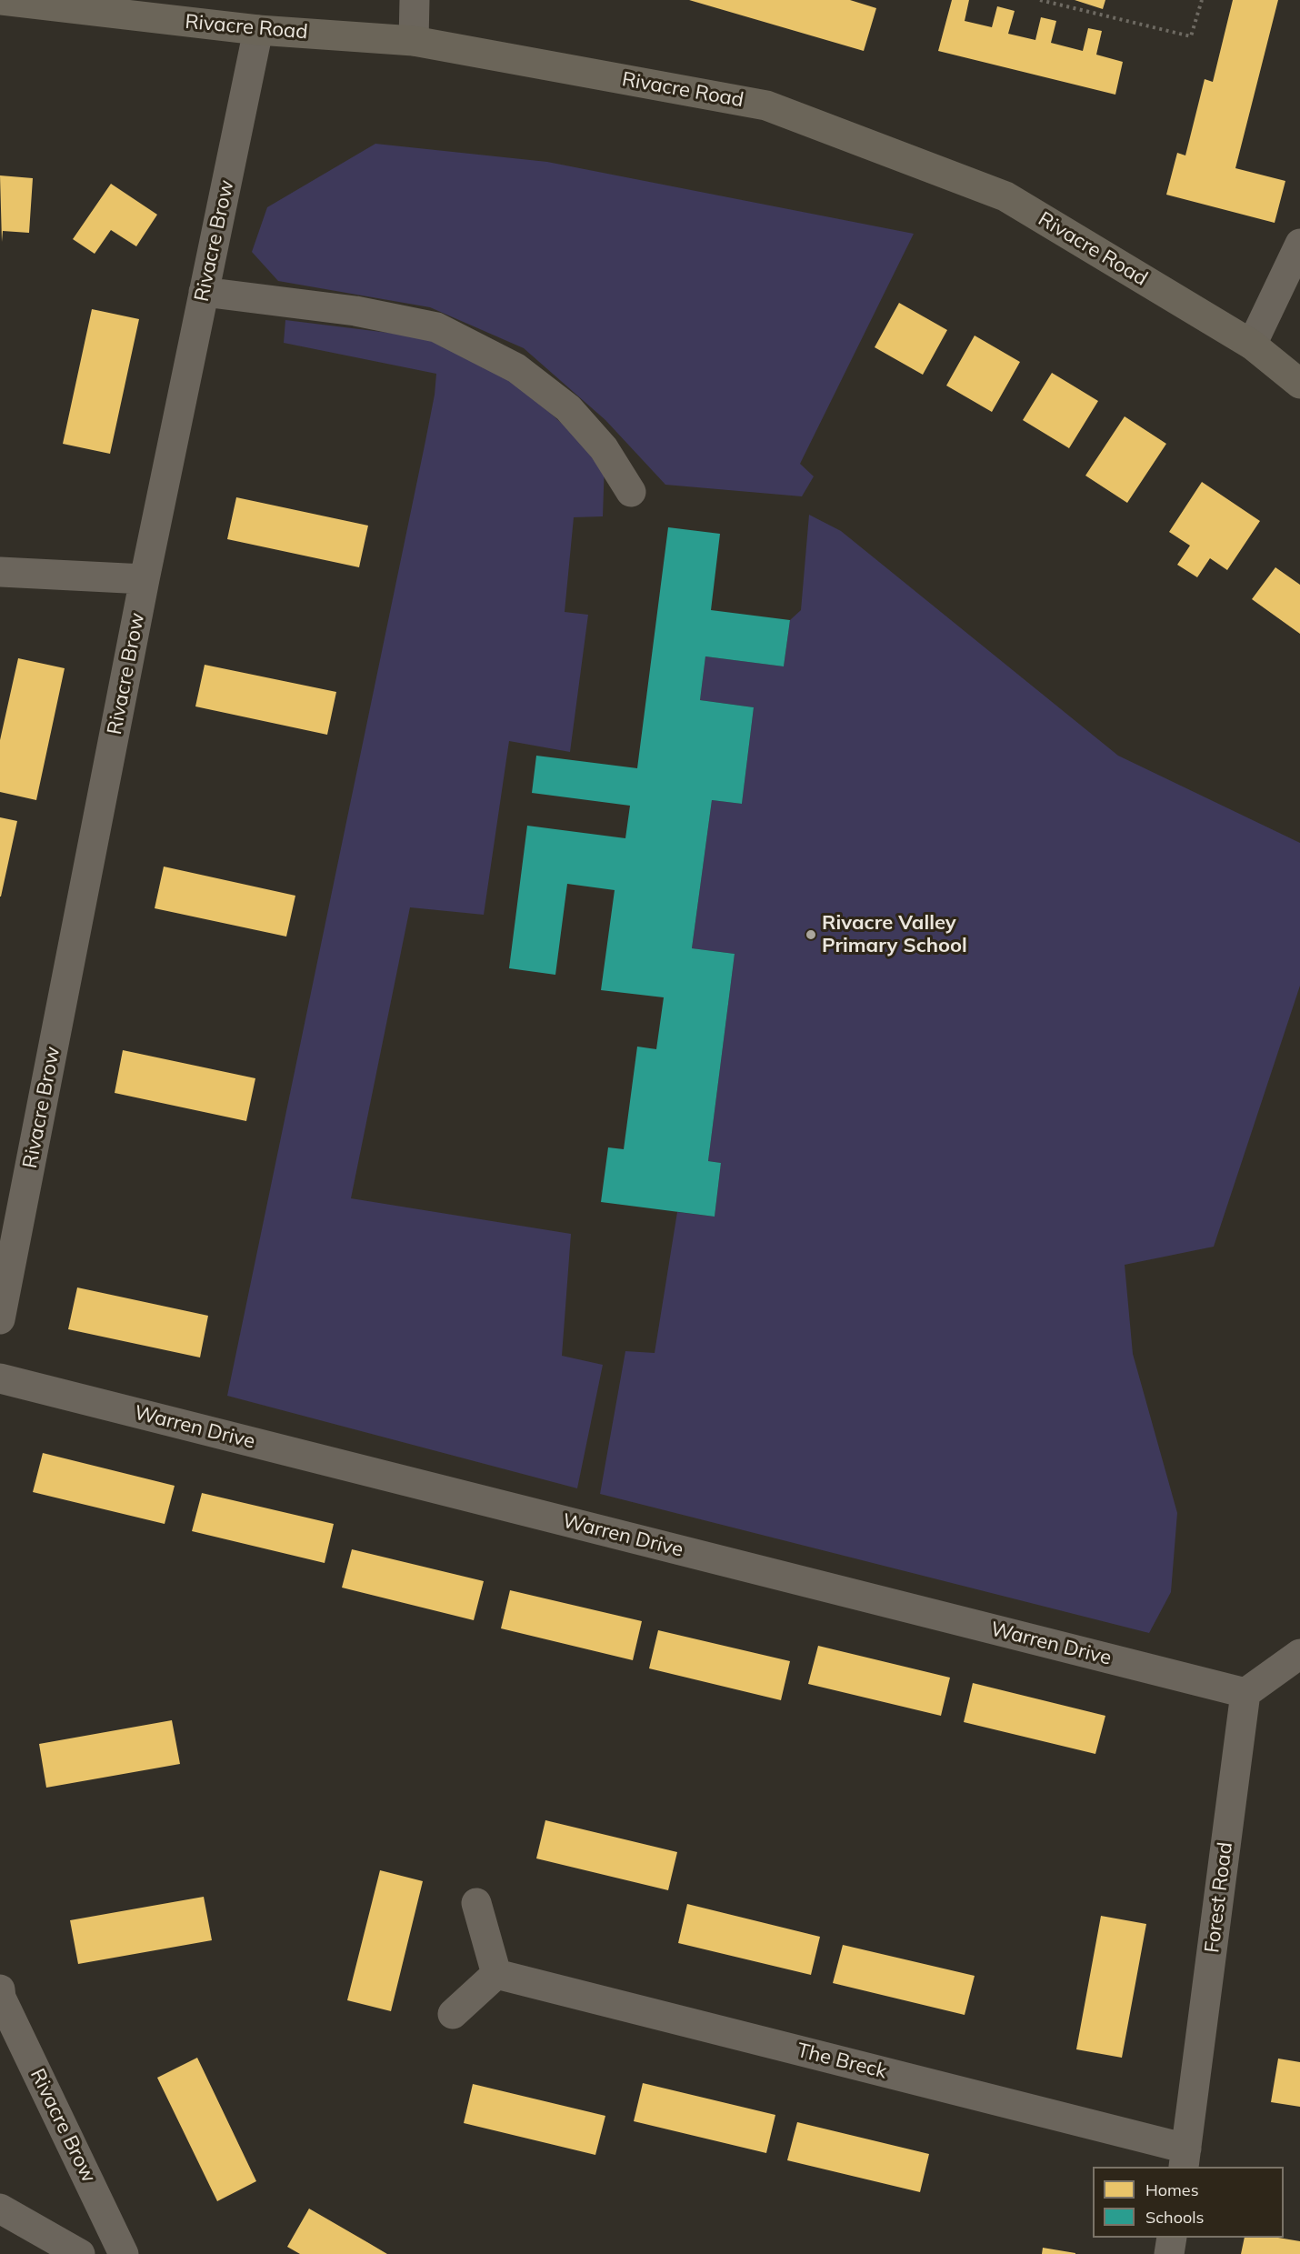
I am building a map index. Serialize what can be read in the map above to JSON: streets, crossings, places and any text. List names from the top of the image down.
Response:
{
  "streets": {
    "main road": ["Rivacre Road"],
    "street": [
      "Rivacre Brow",
      "Warren Drive",
      "Forest Road",
      "The Breck"
    ]
  },
  "crossings": [
    ["Rivacre Road", "Rivacre Brow"],
    ["Warren Drive", "Forest Road"],
    ["Forest Road", "The Breck"]
  ],
  "places": ["Rivacre Valley Primary School"],
  "legend": ["Homes", "Schools"]
}
